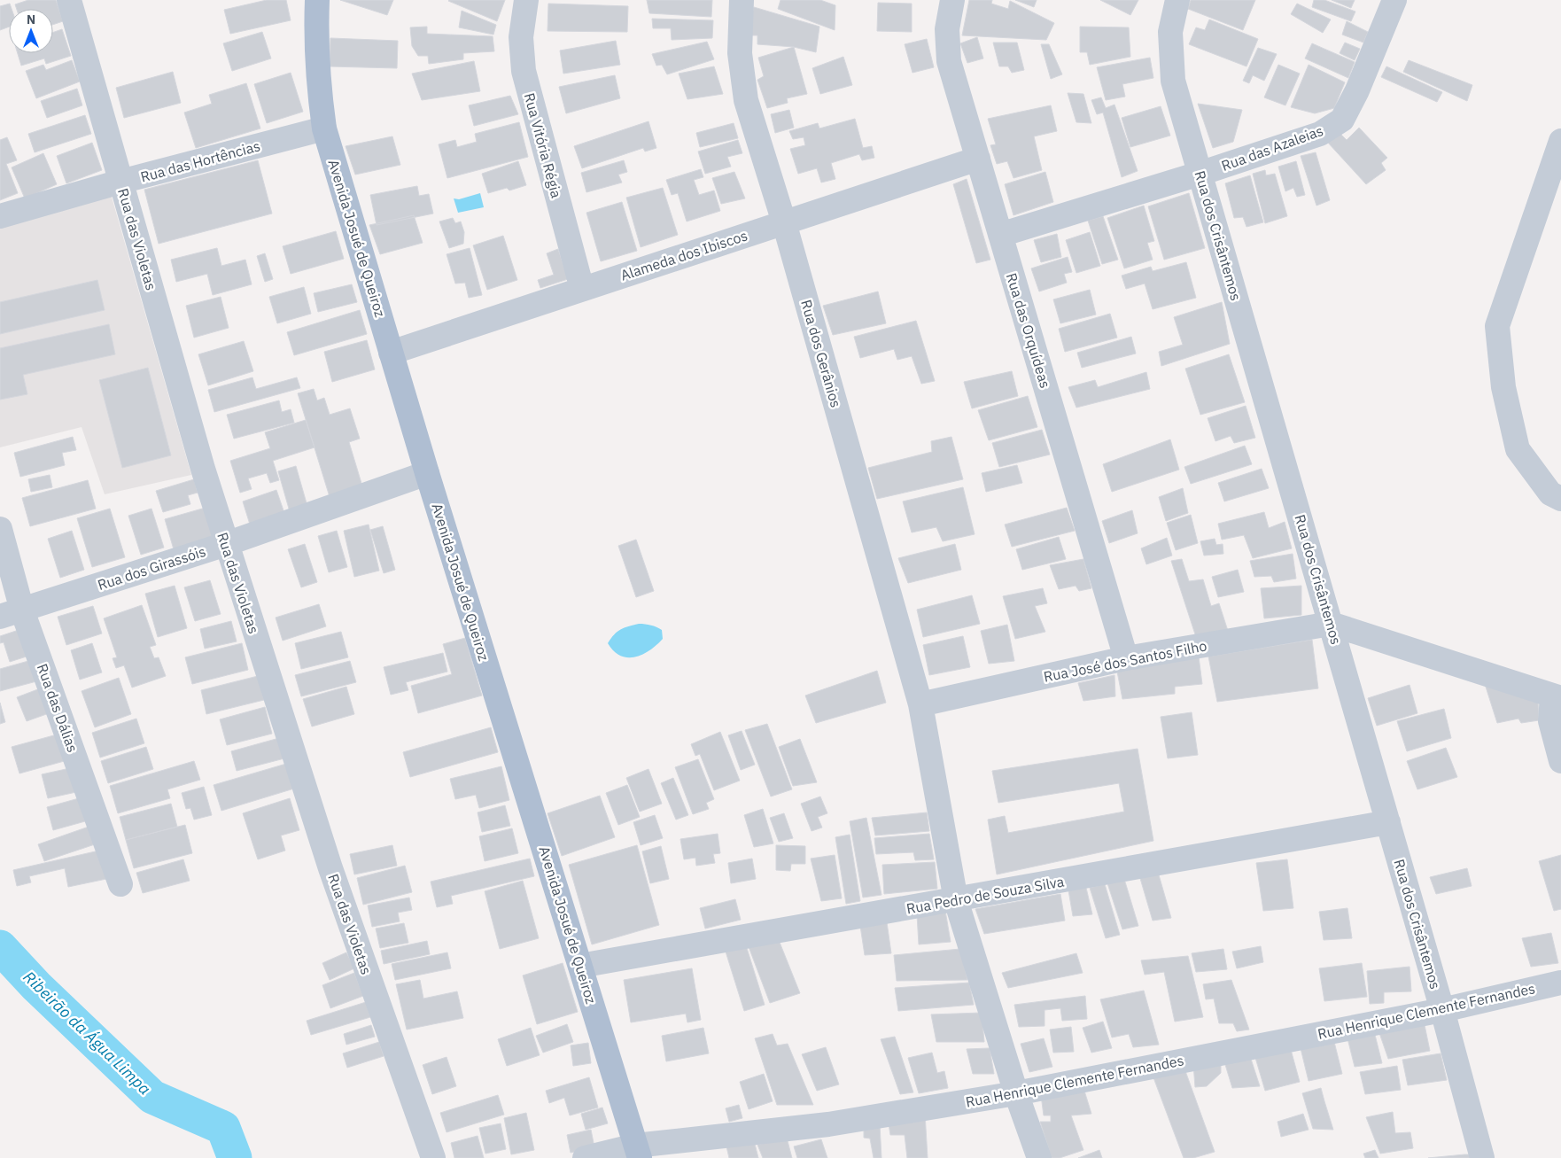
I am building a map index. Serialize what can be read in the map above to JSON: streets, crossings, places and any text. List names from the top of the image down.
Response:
{
  "streets": {
    "main road": ["Avenida Josué de Queiroz"],
    "street": [
      "Rua Vitória Régia",
      "Rua das Azaleias",
      "Rua das Hortências",
      "Rua dos Crisântemos",
      "Rua das Violetas",
      "Alameda dos Ibiscos",
      "Rua das Orquídeas",
      "Rua dos Gerânios",
      "Rua dos Girassóis",
      "Rua José dos Santos Filho",
      "Rua das Dálias",
      "Rua Pedro de Souza Silva",
      "Rua Henrique Clemente Fernandes"
    ]
  },
  "crossings": [
    ["Rua Vitória Régia", "Alameda dos Ibiscos"],
    ["Rua das Azaleias", "Rua dos Crisântemos"],
    ["Rua das Azaleias", "Rua das Orquídeas"],
    ["Rua das Hortências", "Avenida Josué de Queiroz"],
    ["Rua das Hortências", "Rua das Violetas"],
    ["Rua dos Crisântemos", "Rua José dos Santos Filho"],
    ["Rua dos Crisântemos", "Rua Pedro de Souza Silva"],
    ["Rua dos Crisântemos", "Rua Henrique Clemente Fernandes"],
    ["Avenida Josué de Queiroz", "Alameda dos Ibiscos"],
    ["Avenida Josué de Queiroz", "Rua dos Girassóis"],
    ["Avenida Josué de Queiroz", "Rua Pedro de Souza Silva"],
    ["Avenida Josué de Queiroz", "Rua Henrique Clemente Fernandes"],
    ["Rua das Violetas", "Rua dos Girassóis"],
    ["Alameda dos Ibiscos", "Rua das Orquídeas"],
    ["Alameda dos Ibiscos", "Rua dos Gerânios"],
    ["Rua das Orquídeas", "Rua José dos Santos Filho"],
    ["Rua dos Gerânios", "Rua José dos Santos Filho"],
    ["Rua dos Gerânios", "Rua Pedro de Souza Silva"],
    ["Rua dos Gerânios", "Rua Henrique Clemente Fernandes"],
    ["Rua dos Girassóis", "Rua das Dálias"]
  ],
  "water": ["Ribeirão da Água Limpa"],
  "north": "top"
}
